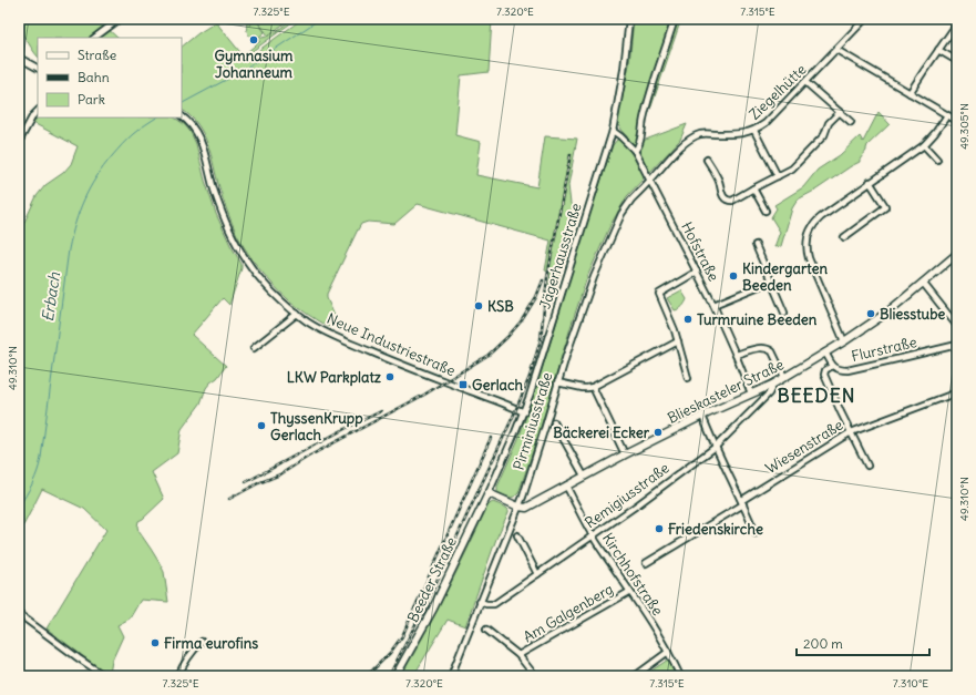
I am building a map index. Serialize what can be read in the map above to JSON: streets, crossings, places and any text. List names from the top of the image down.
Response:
{
  "streets": {
    "street": [
      "Ziegelhütte",
      "Hofstraße",
      "Jägerhausstraße",
      "Neue Industriestraße",
      "Flurstraße",
      "Blieskasteler Straße",
      "Pirminiusstraße",
      "Wiesenstraße",
      "Remigiusstraße",
      "Kirchhofstraße",
      "Beeder Straße",
      "Am Galgenberg"
    ]
  },
  "crossings": [
    ["Ziegelhütte", "Hofstraße"],
    ["Ziegelhütte", "Pirminiusstraße"],
    ["Hofstraße", "Jägerhausstraße"],
    ["Hofstraße", "Blieskasteler Straße"],
    ["Hofstraße", "Pirminiusstraße"],
    ["Jägerhausstraße", "Neue Industriestraße"],
    ["Jägerhausstraße", "Beeder Straße"],
    ["Flurstraße", "Blieskasteler Straße"],
    ["Blieskasteler Straße", "Pirminiusstraße"],
    ["Blieskasteler Straße", "Remigiusstraße"],
    ["Blieskasteler Straße", "Kirchhofstraße"],
    ["Pirminiusstraße", "Remigiusstraße"],
    ["Remigiusstraße", "Kirchhofstraße"],
    ["Kirchhofstraße", "Am Galgenberg"]
  ],
  "districts": ["BEEDEN"],
  "water": ["Erbach"],
  "places": {
    "other": [
      "Gymnasium Johanneum",
      "Kindergarten Beeden",
      "KSB",
      "Bliesstube",
      "Turmruine Beeden",
      "LKW Parkplatz",
      "ThyssenKrupp Gerlach",
      "Bäckerei Ecker",
      "Friedenskirche",
      "Firma eurofins"
    ],
    "transit": ["Gerlach"]
  },
  "legend": ["Straße", "Bahn", "Park"],
  "scale_bar": "200 m",
  "coordinates": [
    "7.325°E",
    "7.320°E",
    "7.315°E",
    "49.305°N",
    "49.310°N",
    "7.310°E"
  ]
}
